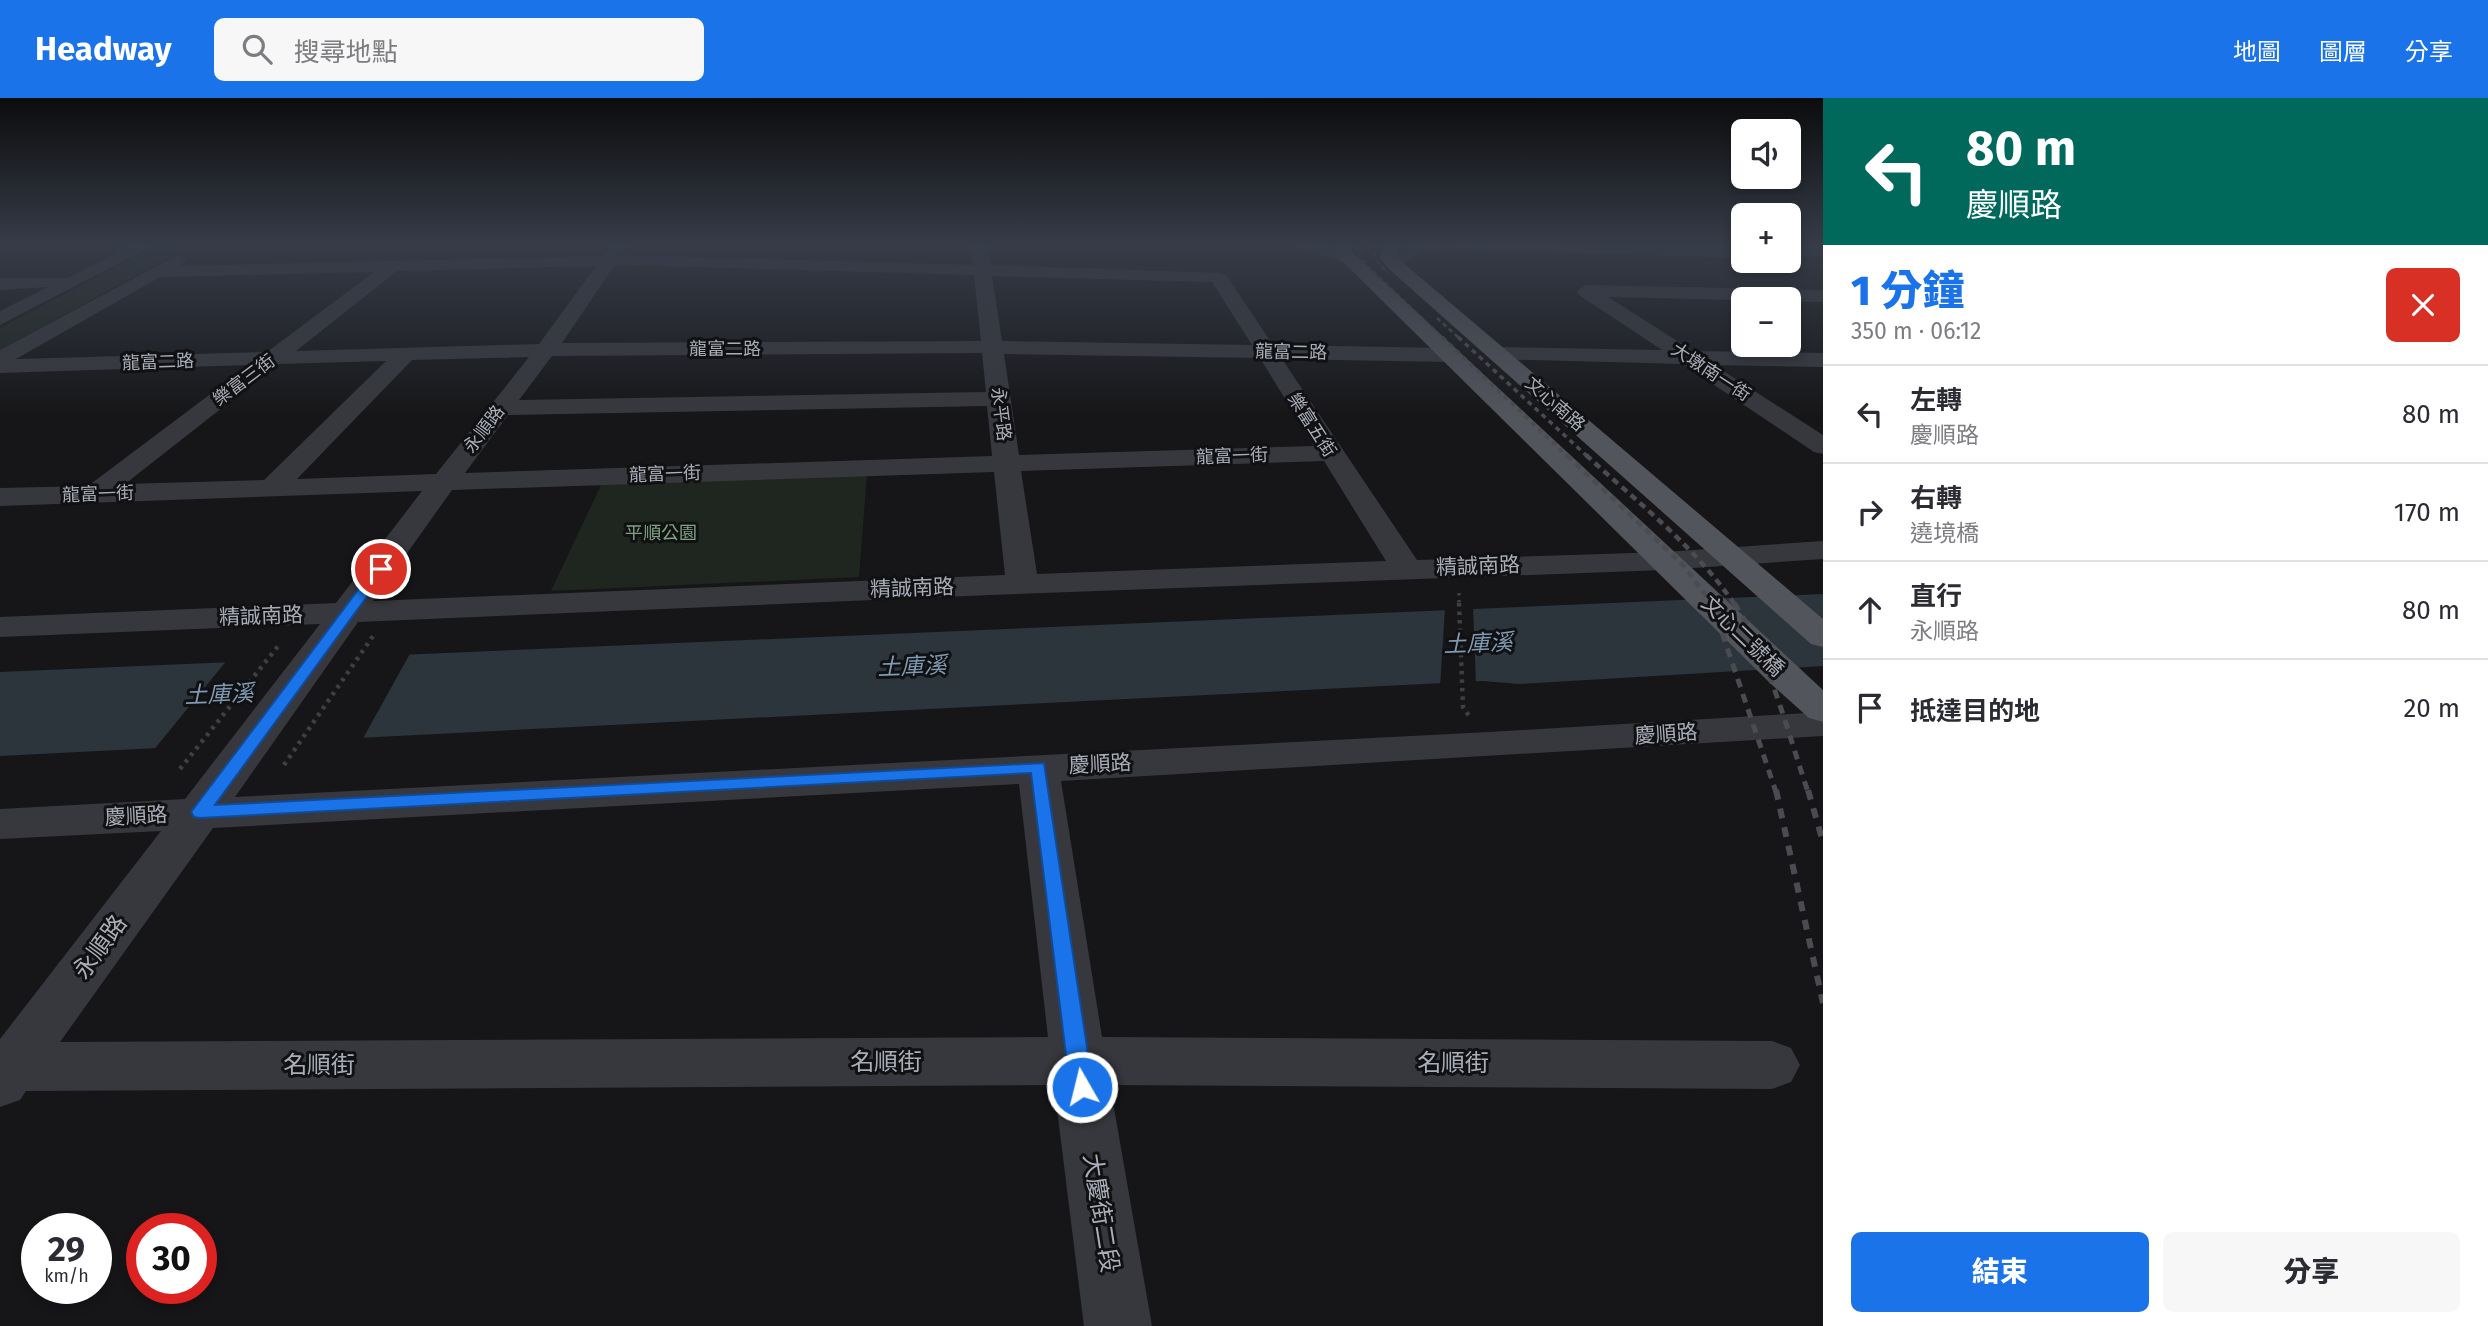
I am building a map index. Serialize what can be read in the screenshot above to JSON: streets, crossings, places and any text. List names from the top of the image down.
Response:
{
  "streets": {
    "main road": ["文心南路", "文心二號橋"],
    "street": [
      "龍富二路",
      "大墩南一街",
      "樂富三街",
      "永平路",
      "樂富五街",
      "永順路",
      "龍富一街",
      "精誠南路",
      "慶順路",
      "名順街",
      "大慶街二段"
    ]
  },
  "crossings": [
    ["龍富二路", "樂富三街"],
    ["龍富二路", "文心南路"],
    ["龍富二路", "永平路"],
    ["龍富二路", "樂富五街"],
    ["龍富二路", "永順路"],
    ["樂富三街", "龍富一街"],
    ["文心南路", "精誠南路"],
    ["文心南路", "文心二號橋"],
    ["永平路", "龍富一街"],
    ["永平路", "精誠南路"],
    ["樂富五街", "龍富一街"],
    ["樂富五街", "精誠南路"],
    ["永順路", "龍富一街"],
    ["永順路", "精誠南路"],
    ["永順路", "慶順路"],
    ["永順路", "名順街"],
    ["精誠南路", "文心二號橋"],
    ["慶順路", "大慶街二段"],
    ["名順街", "大慶街二段"]
  ],
  "water": ["土庫溪"],
  "parks": ["平順公園"],
  "page": {
    "header": "Headway",
    "search": "搜尋地點",
    "nav": ["地圖", "圖層", "分享"],
    "turn": ["80 m", "慶順路"],
    "map_buttons": ["+", "−"],
    "heading": ["1 分鐘", "350 m · 06:12"],
    "list": [
      {
        "name": "左轉",
        "note": "慶順路",
        "value": "80 m"
      },
      {
        "name": "右轉",
        "note": "遶境橋",
        "value": "170 m"
      },
      {
        "name": "直行",
        "note": "永順路",
        "value": "80 m"
      },
      {
        "name": "抵達目的地",
        "value": "20 m"
      }
    ],
    "speed": "29 km/h",
    "limit": "30",
    "buttons": ["結束", "分享"]
  }
}
